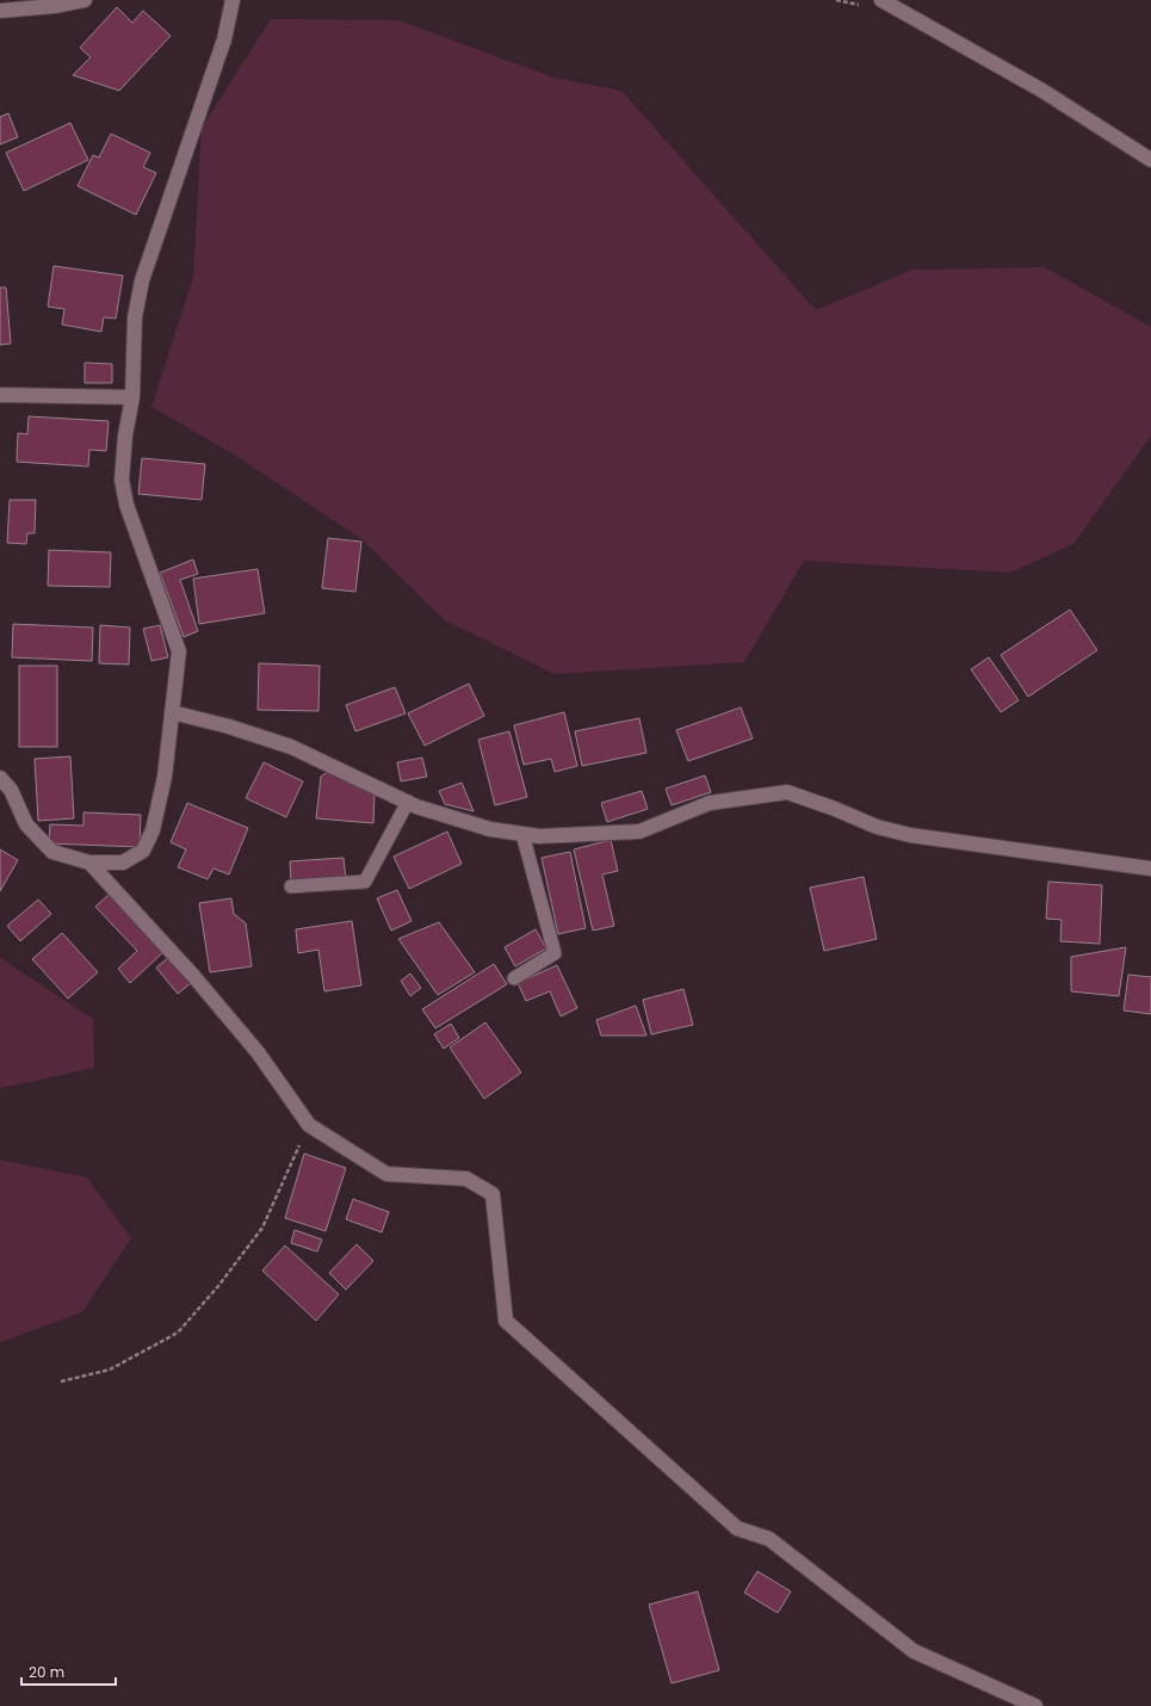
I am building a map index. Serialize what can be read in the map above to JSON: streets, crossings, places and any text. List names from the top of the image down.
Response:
{
  "scale_bar": "20 m"
}
